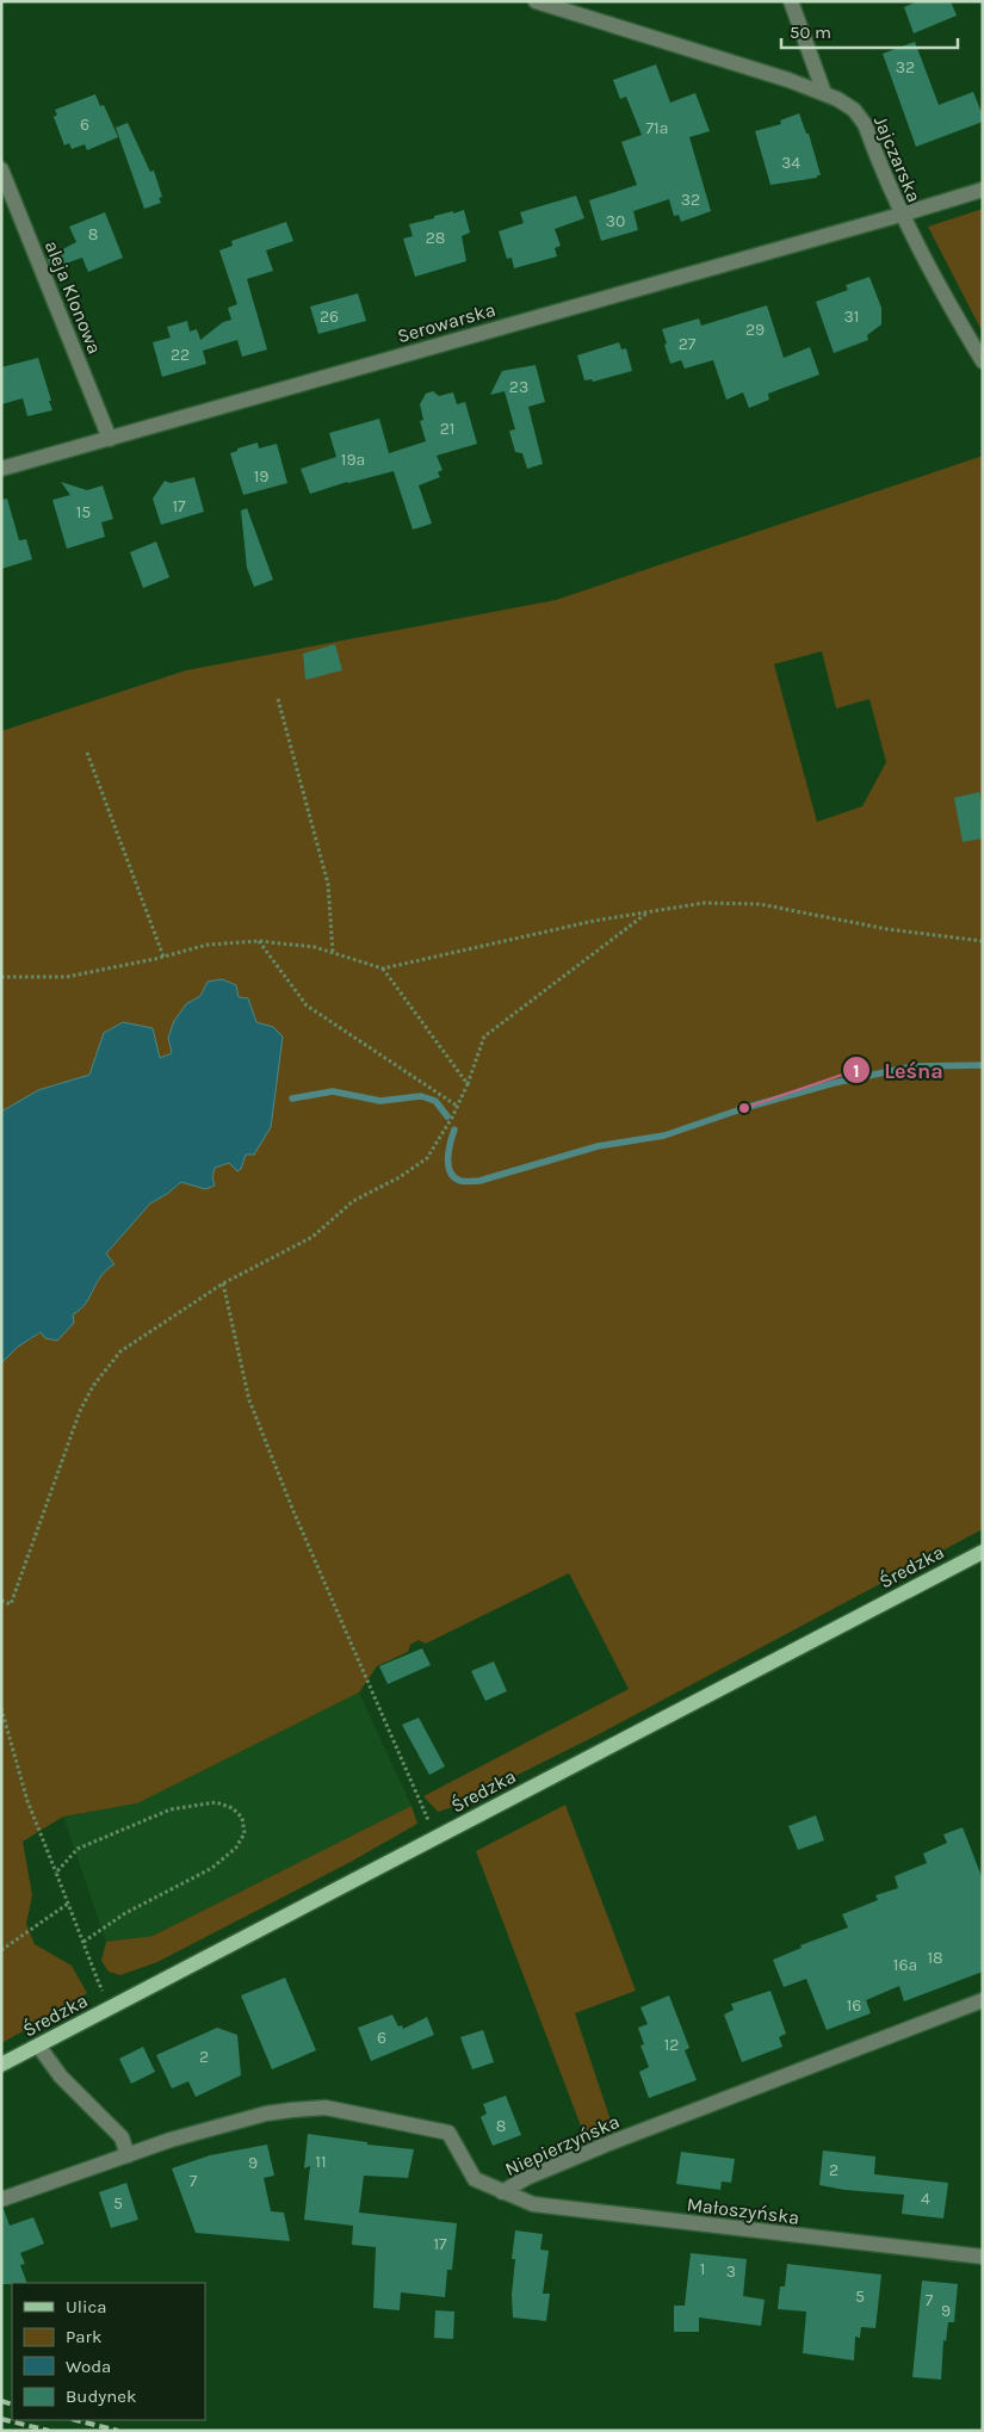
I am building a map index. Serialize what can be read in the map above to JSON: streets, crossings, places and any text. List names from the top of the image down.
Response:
{
  "streets": {
    "main road": ["Średzka"],
    "street": [
      "Jajczarska",
      "aleja Klonowa",
      "Serowarska",
      "Niepierzyńska",
      "Małoszyńska"
    ]
  },
  "crossings": [
    ["Jajczarska", "Serowarska"],
    ["aleja Klonowa", "Serowarska"],
    ["Niepierzyńska", "Małoszyńska"]
  ],
  "places": ["Leśna"],
  "house_numbers": [
    "32",
    "6",
    "71a",
    "34",
    "32",
    "30",
    "8",
    "28",
    "26",
    "31",
    "29",
    "27",
    "22",
    "23",
    "21",
    "19a",
    "19",
    "17",
    "15",
    "18",
    "16a",
    "16",
    "6",
    "12",
    "2",
    "8",
    "11",
    "9",
    "2",
    "7",
    "4",
    "5",
    "17",
    "1",
    "3",
    "5",
    "7",
    "9"
  ],
  "legend": [
    "Ulica",
    "Park",
    "Woda",
    "Budynek"
  ],
  "scale_bar": "50 m"
}
